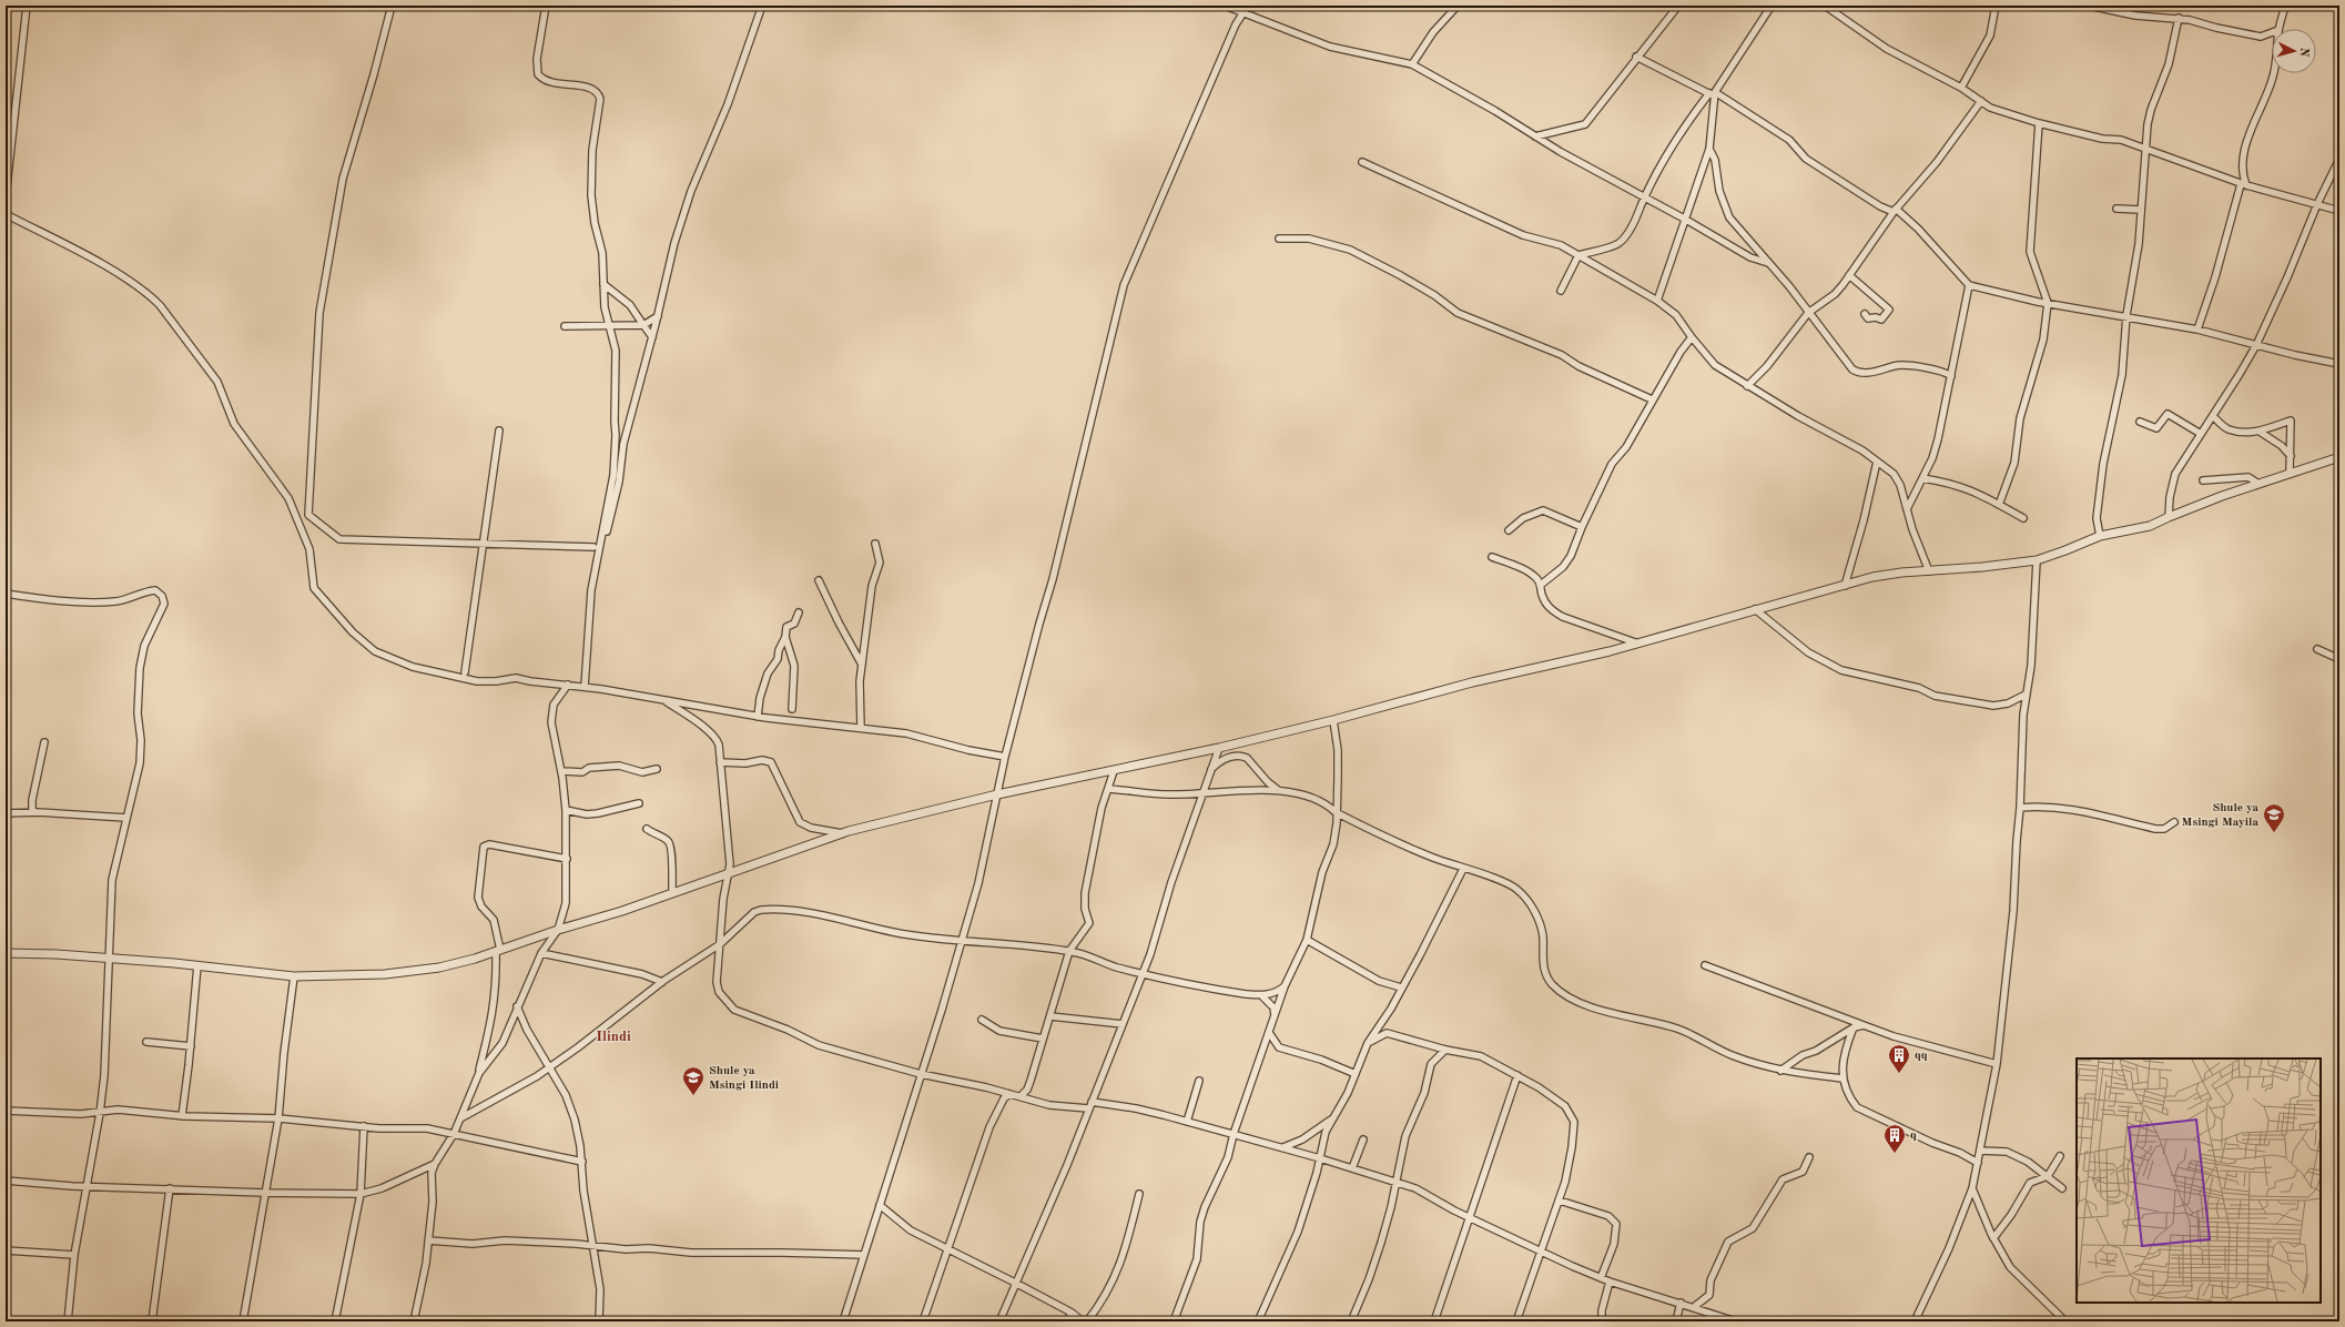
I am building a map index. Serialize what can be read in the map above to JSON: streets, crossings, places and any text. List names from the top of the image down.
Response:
{
  "districts": ["Ilindi"],
  "places": {
    "school or university": ["Shule ya Msingi Mayila", "Shule ya Msingi Ilindi"],
    "building": ["qq", "q"]
  },
  "north": "right"
}
